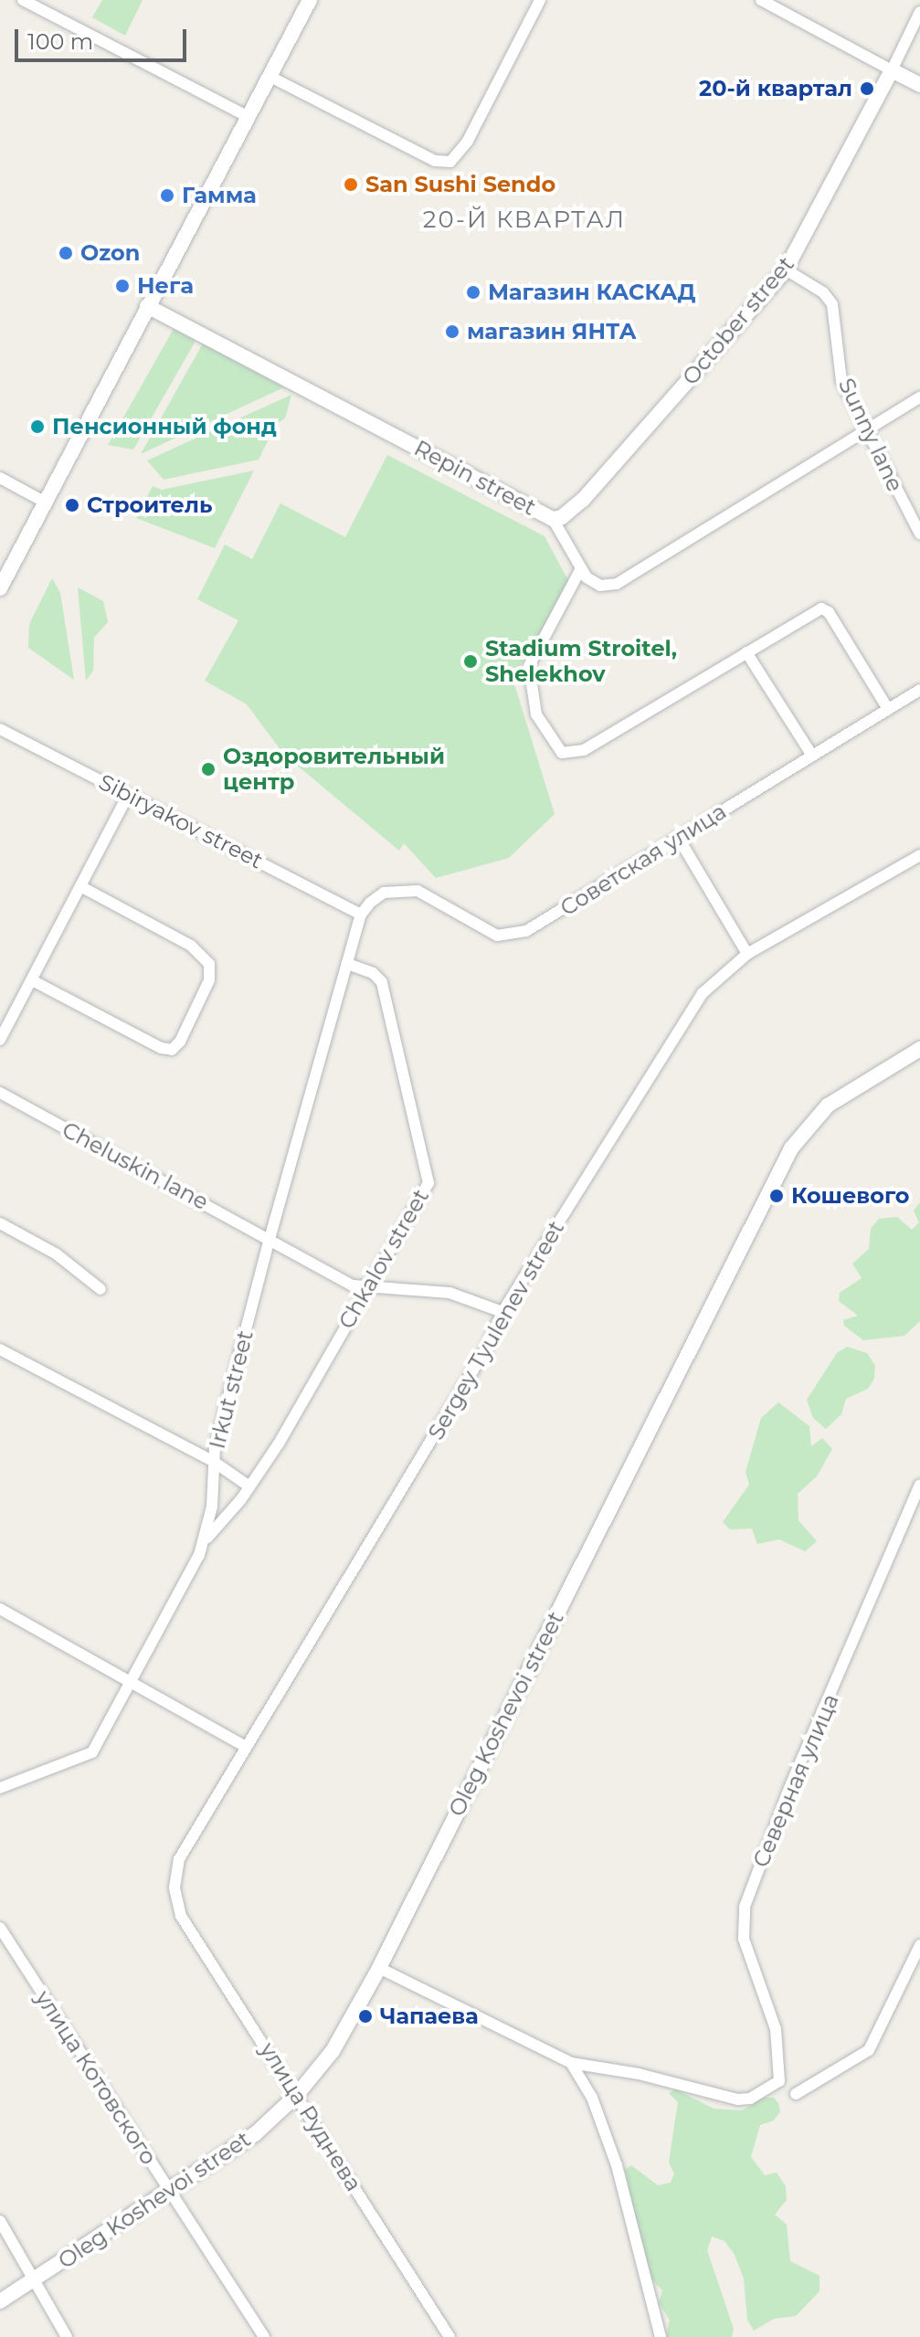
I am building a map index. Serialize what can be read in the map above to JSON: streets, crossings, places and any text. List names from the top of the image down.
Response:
{
  "streets": {
    "street": [
      "October street",
      "Sunny lane",
      "Repin street",
      "Sibiryakov street",
      "Советская улица",
      "Cheluskin lane",
      "Chkalov street",
      "Sergey Tyulenev street",
      "Irkut street",
      "Oleg Koshevoi street",
      "Северная улица",
      "улица Котовского",
      "улица Руднева"
    ]
  },
  "crossings": [
    ["October street", "Sunny lane"],
    ["October street", "Repin street"],
    ["Sibiryakov street", "Советская улица"],
    ["Sibiryakov street", "Irkut street"],
    ["Советская улица", "Irkut street"],
    ["Cheluskin lane", "Chkalov street"],
    ["Cheluskin lane", "Sergey Tyulenev street"],
    ["Cheluskin lane", "Irkut street"],
    ["Chkalov street", "Irkut street"],
    ["Sergey Tyulenev street", "улица Руднева"],
    ["Oleg Koshevoi street", "улица Котовского"],
    ["Oleg Koshevoi street", "улица Руднева"]
  ],
  "districts": ["20-Й КВАРТАЛ"],
  "places": [
    "20-й квартал",
    "San Sushi Sendo",
    "Гамма",
    "Ozon",
    "Нега",
    "Магазин КАСКАД",
    "магазин ЯНТА",
    "Пенсионный фонд",
    "Строитель",
    "Stadium Stroitel, Shelekhov",
    "Оздоровительный центр",
    "Кошевого",
    "Чапаева"
  ],
  "scale_bar": "100 m"
}
